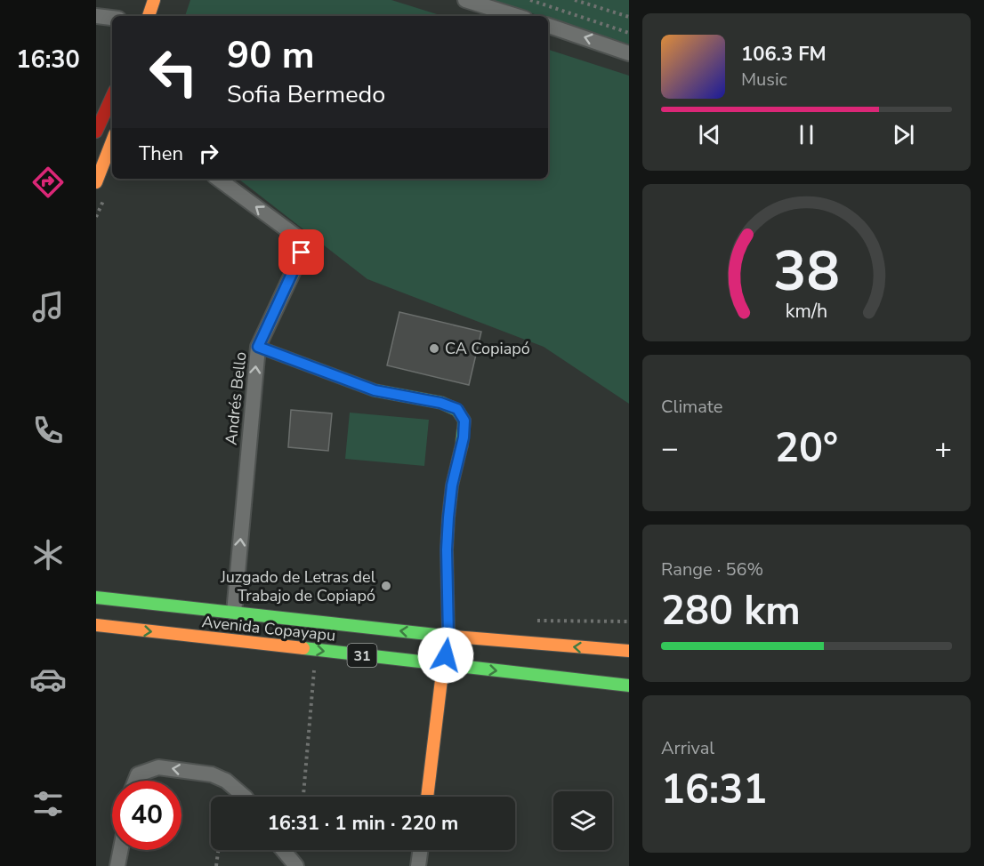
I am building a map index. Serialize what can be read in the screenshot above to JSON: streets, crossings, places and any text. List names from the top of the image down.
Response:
{
  "streets": {
    "main road": ["Avenida Copayapu", "31"],
    "street": ["Andrés Bello"]
  },
  "crossings": [
    ["Andrés Bello", "Avenida Copayapu"]
  ],
  "one_way": ["Andrés Bello"],
  "places": ["CA Copiapó", "Juzgado de Letras del Trabajo de Copiapó"],
  "page": {
    "tabs": "16:30",
    "turn": ["90 m", "Sofia Bermedo"],
    "song": ["106.3 FM", "Music"],
    "then": "Then",
    "tile": [
      "Climate",
      ["Range · 56%", "280 km"],
      ["Arrival", "16:31"]
    ],
    "heat": ["−", "20°", "+"],
    "limit": "40",
    "trip": "16:31 · 1 min · 220 m",
    "gauge": ["38", "km/h"]
  }
}
